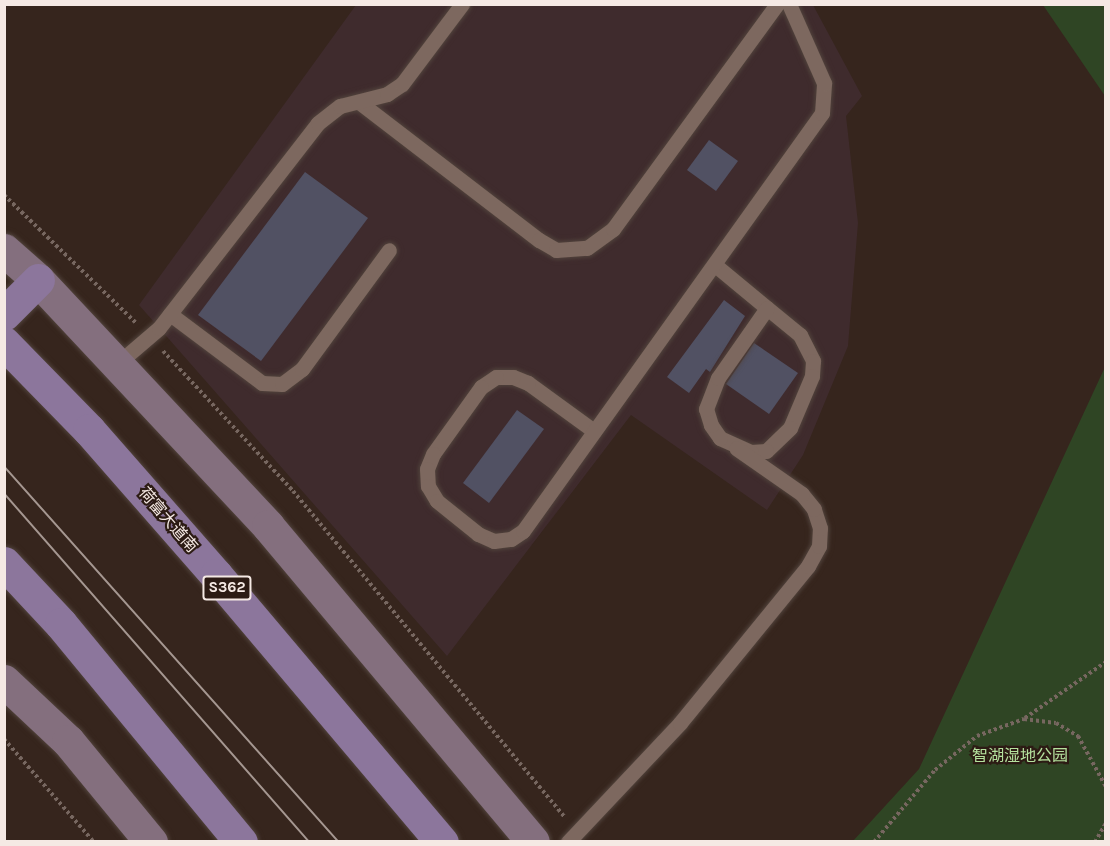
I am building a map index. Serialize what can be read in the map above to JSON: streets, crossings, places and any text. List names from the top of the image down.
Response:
{
  "streets": {
    "main road": ["荷富大道南", "S362"]
  },
  "parks": ["智湖湿地公园"]
}
